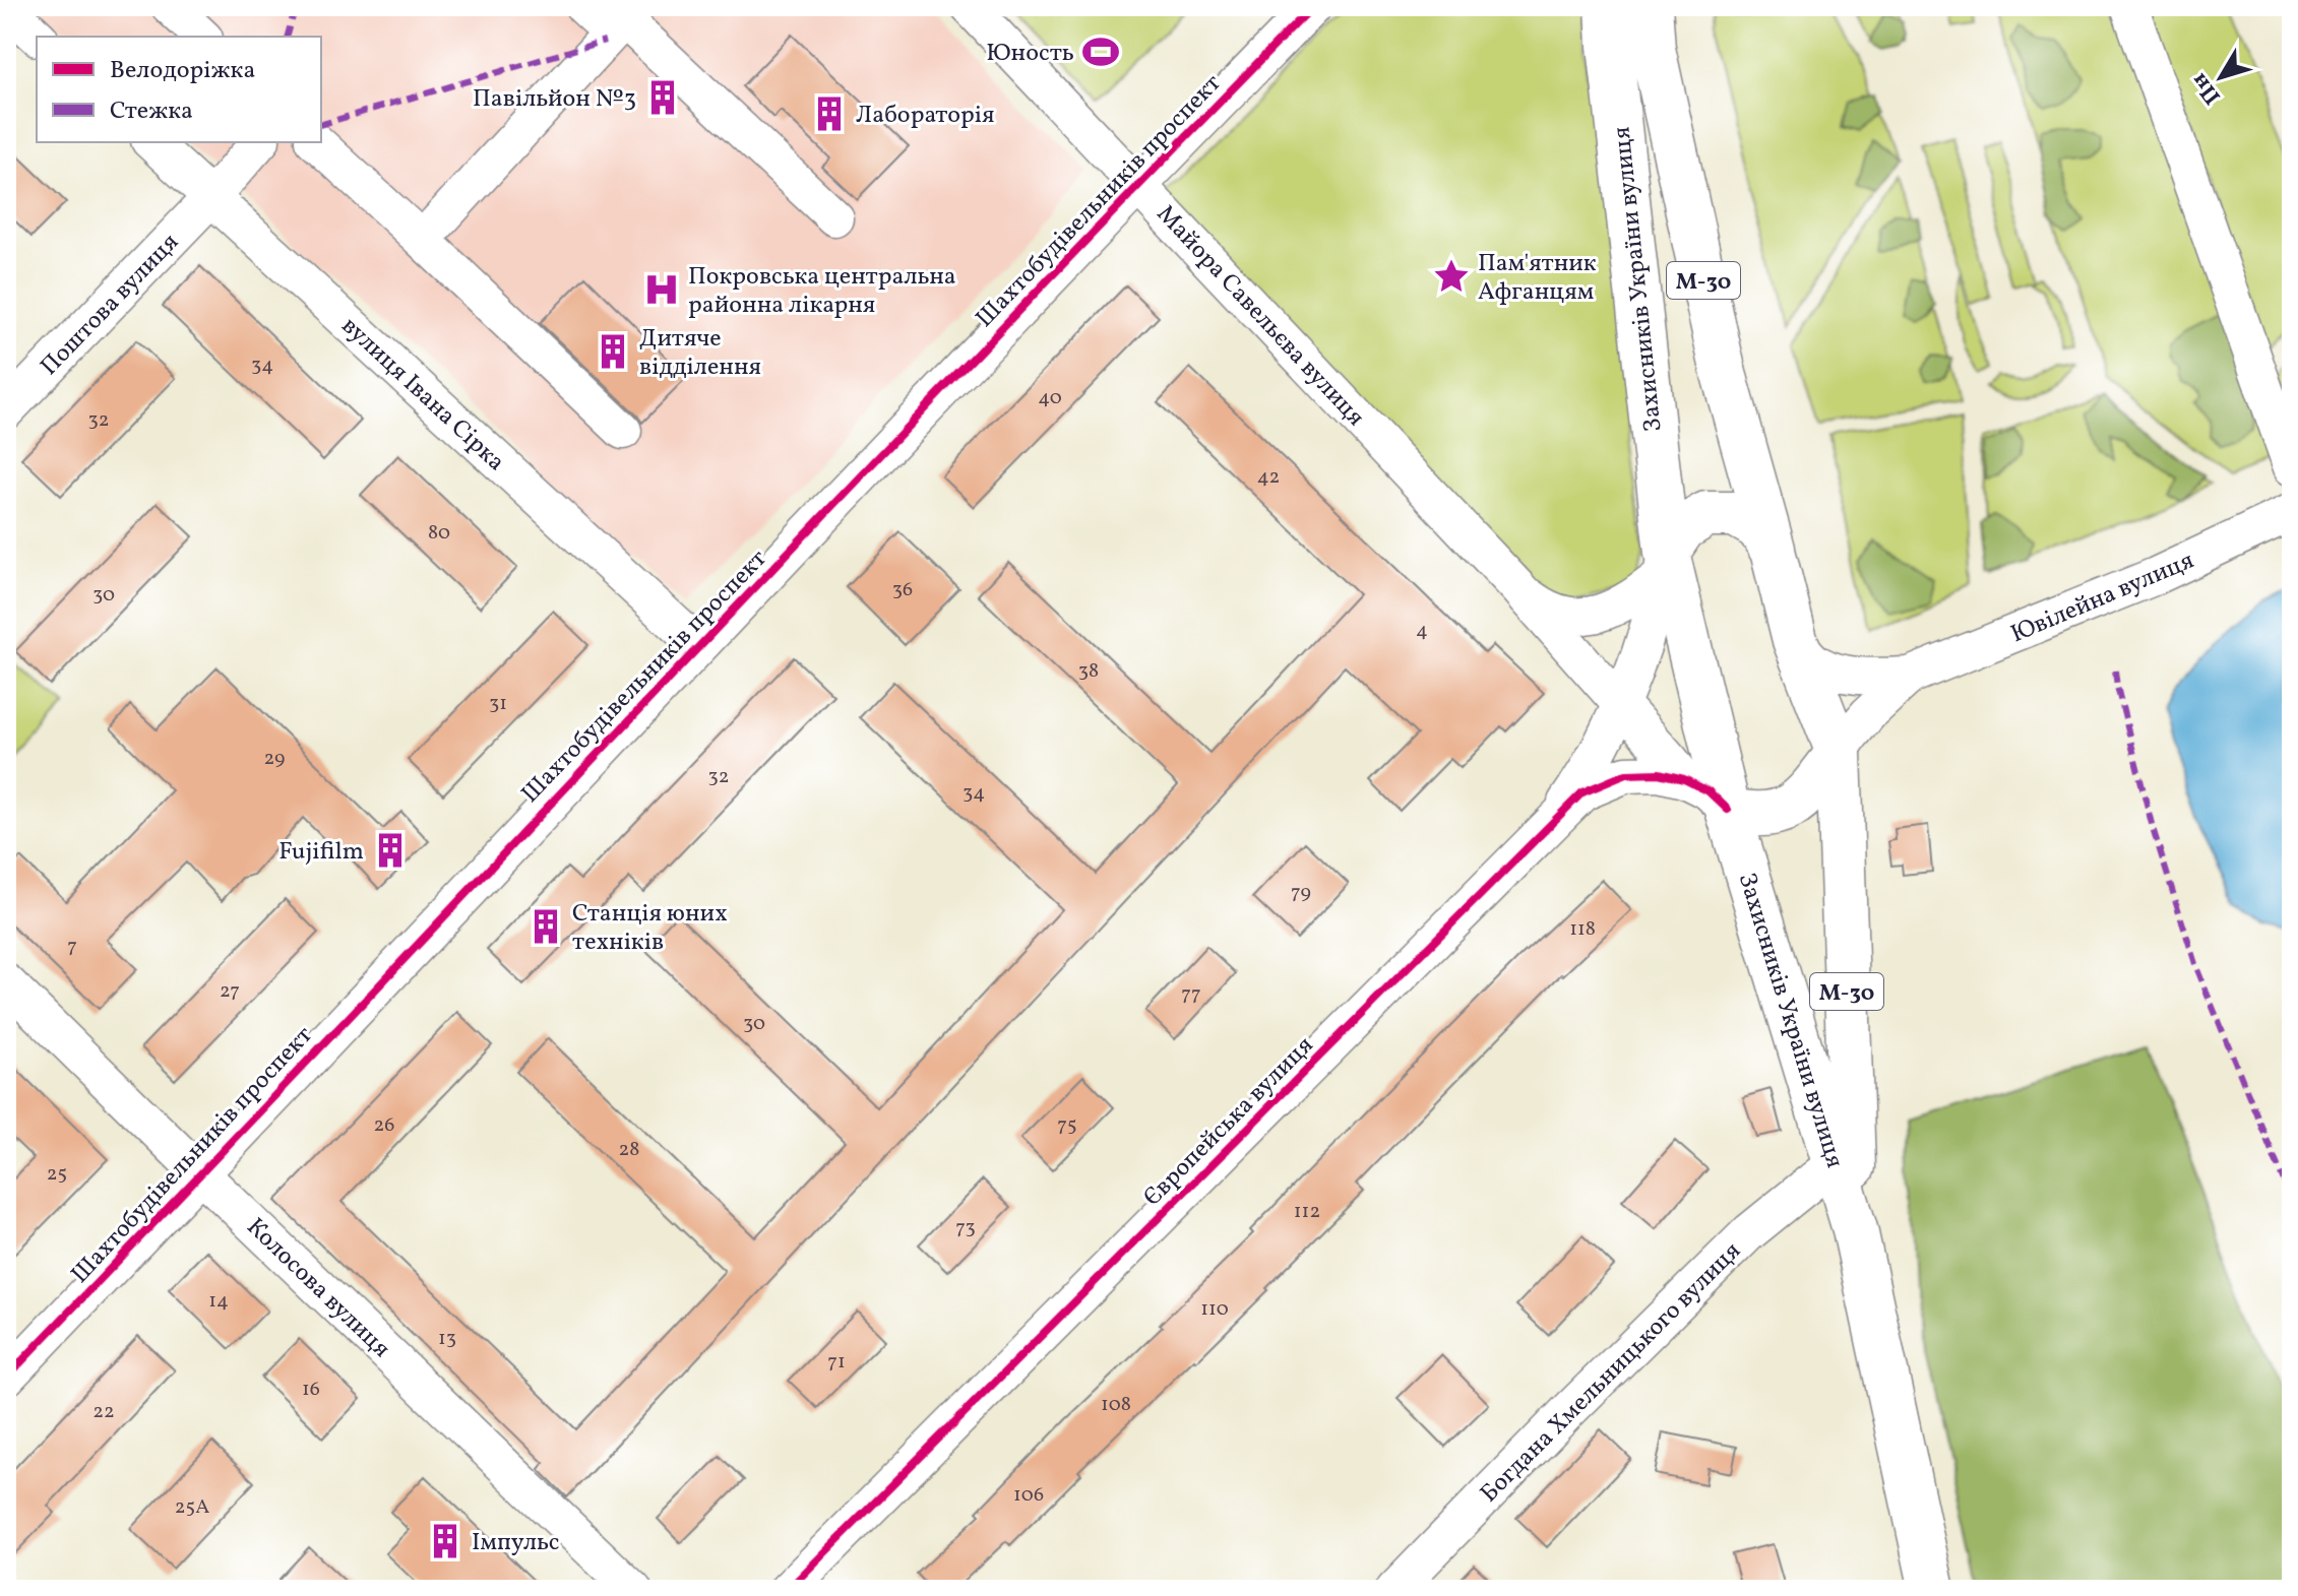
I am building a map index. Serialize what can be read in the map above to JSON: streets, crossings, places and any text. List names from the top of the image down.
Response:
{
  "streets": {
    "highway": ["Захисників України вулиця", "М-30"],
    "street": [
      "Шахтобудівельників проспект",
      "Поштова вулиця",
      "Майора Савельєва вулиця",
      "вулиця Івана Сірка",
      "Ювілейна вулиця",
      "Європейська вулиця",
      "Колосова вулиця",
      "Богдана Хмельницького вулиця"
    ]
  },
  "crossings": [
    ["Шахтобудівельників проспект", "Майора Савельєва вулиця"],
    ["Шахтобудівельників проспект", "вулиця Івана Сірка"],
    ["Шахтобудівельників проспект", "Колосова вулиця"],
    ["Захисників України вулиця", "М-30"],
    ["Захисників України вулиця", "Майора Савельєва вулиця"],
    ["Захисників України вулиця", "Ювілейна вулиця"],
    ["Захисників України вулиця", "Європейська вулиця"],
    ["Захисників України вулиця", "Богдана Хмельницького вулиця"],
    ["М-30", "Майора Савельєва вулиця"],
    ["М-30", "Ювілейна вулиця"],
    ["М-30", "Європейська вулиця"],
    ["Поштова вулиця", "вулиця Івана Сірка"],
    ["Майора Савельєва вулиця", "Європейська вулиця"]
  ],
  "places": {
    "sports": ["Юность"],
    "building": [
      "Павільйон №3",
      "Лабораторія",
      "Дитяче відділення",
      "Fujifilm",
      "Станція юних техніків",
      "Імпульс"
    ],
    "place": ["Пам'ятник Афганцям"],
    "hospital": ["Покровська центральна районна лікарня"]
  },
  "house_numbers": [
    "34",
    "40",
    "32",
    "42",
    "80",
    "36",
    "30",
    "4",
    "38",
    "31",
    "29",
    "32",
    "34",
    "79",
    "118",
    "7",
    "27",
    "77",
    "30",
    "26",
    "75",
    "28",
    "25",
    "112",
    "73",
    "14",
    "110",
    "13",
    "71",
    "16",
    "108",
    "22",
    "106",
    "25А"
  ],
  "legend": ["Велодоріжка", "Стежка"],
  "north": "bottom left"
}
